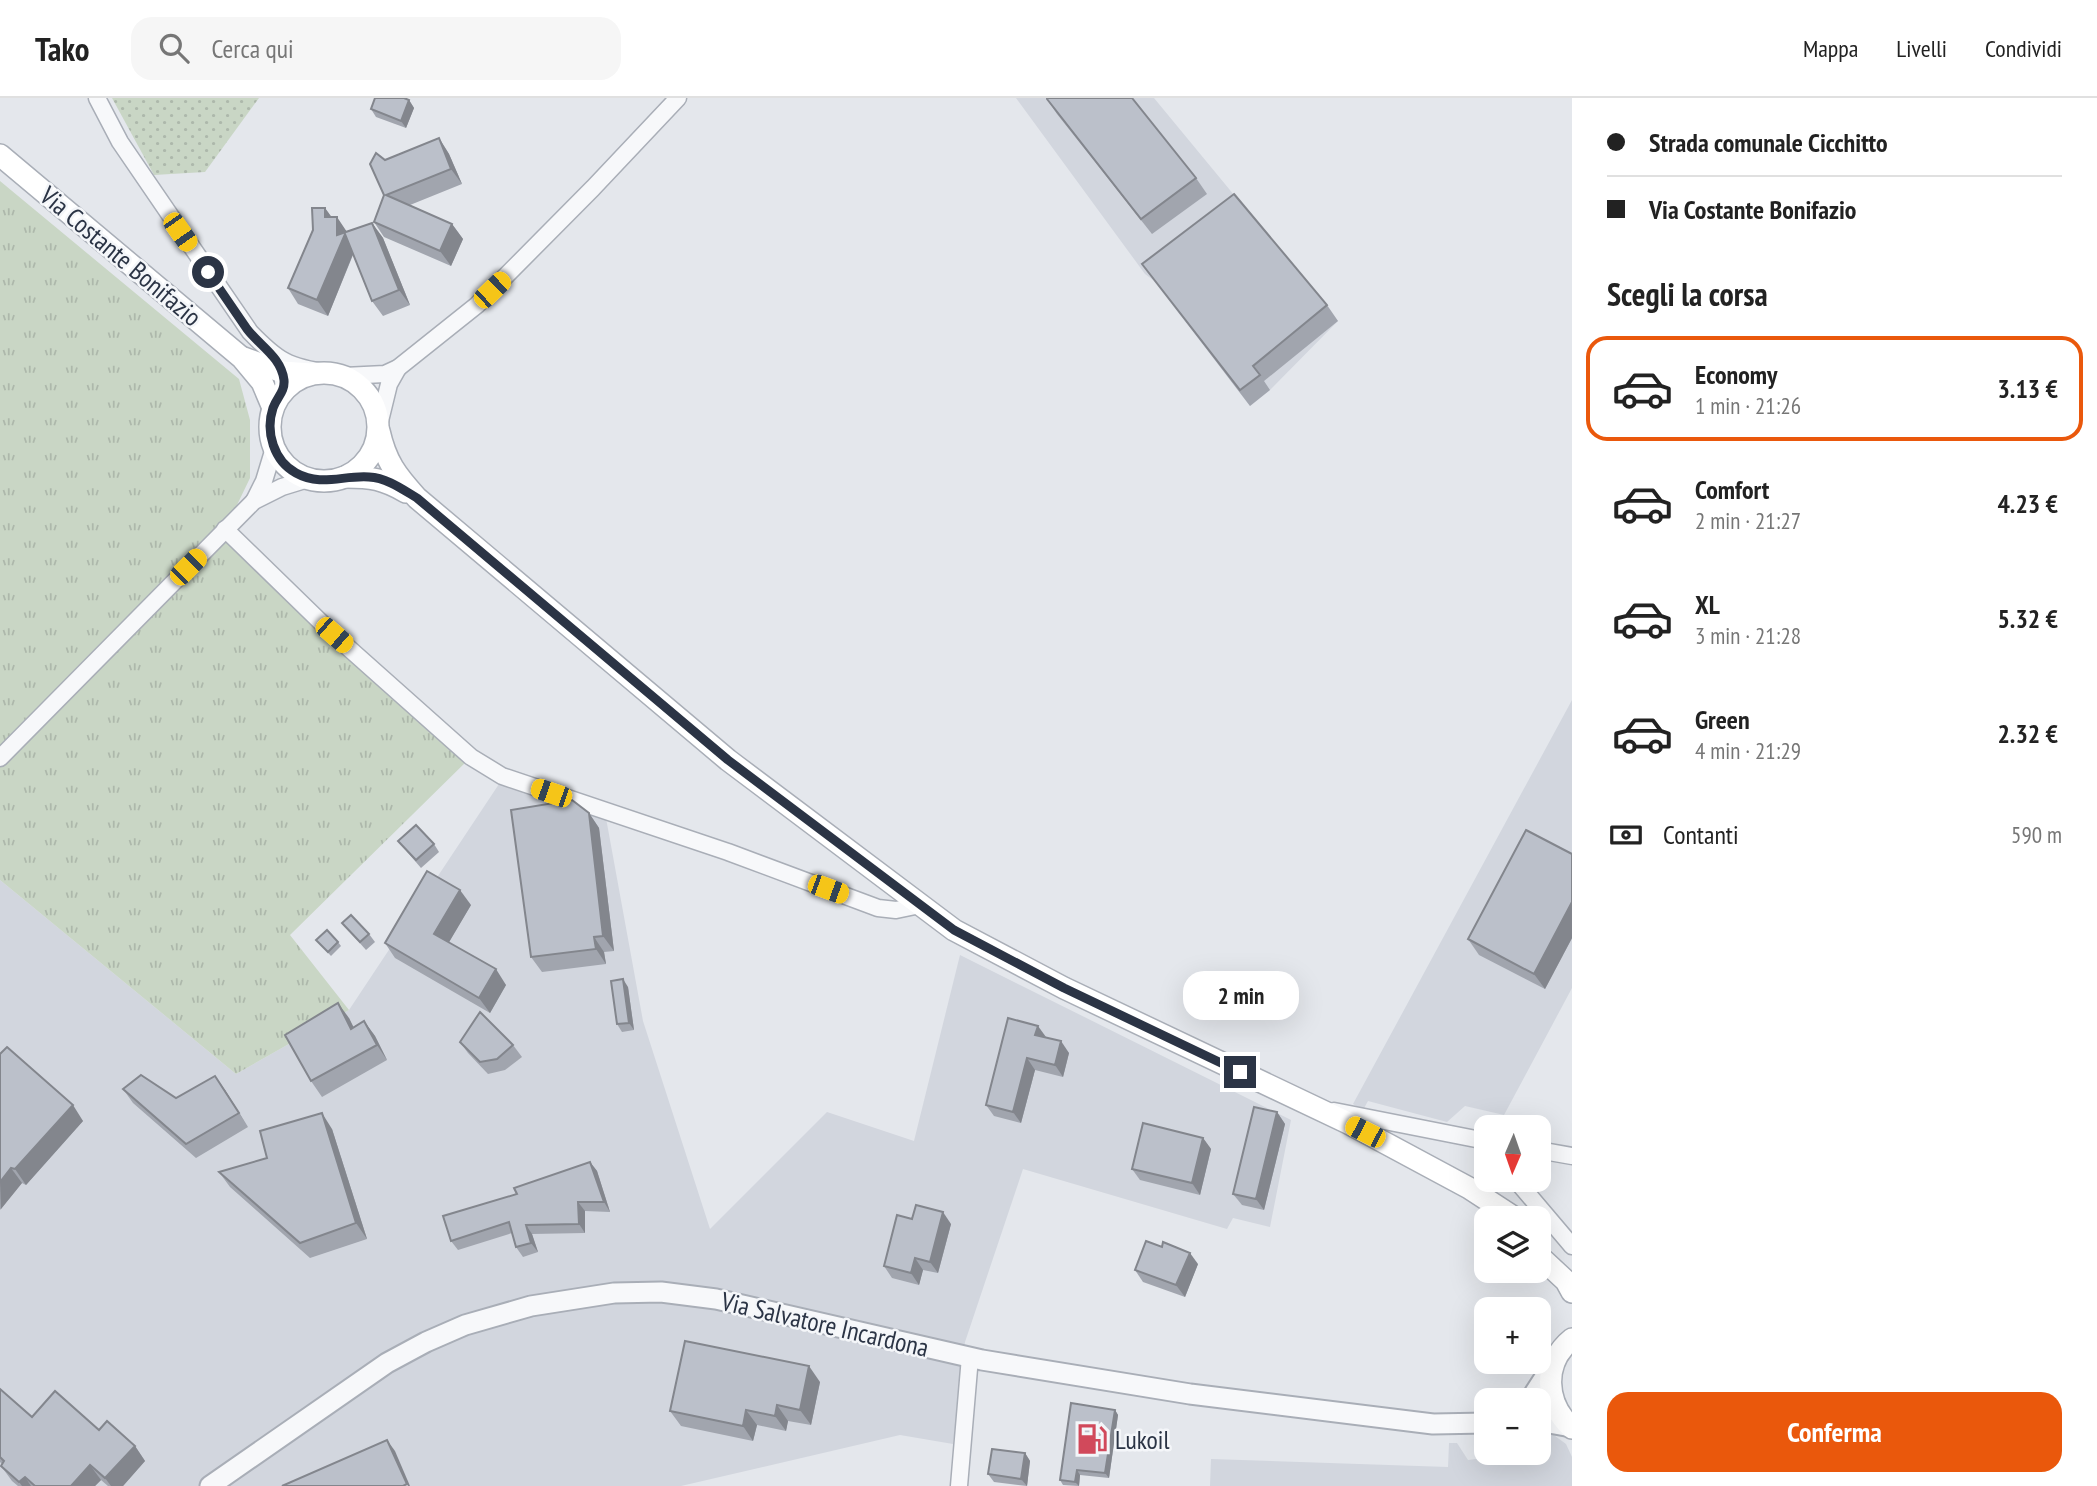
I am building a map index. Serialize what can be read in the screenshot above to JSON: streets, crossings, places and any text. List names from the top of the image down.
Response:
{
  "streets": {
    "main road": ["Via Costante Bonifazio"],
    "street": ["Via Salvatore Incardona"]
  },
  "places": {
    "fuel station": ["Lukoil"]
  },
  "north": "bottom",
  "page": {
    "header": "Tako",
    "search": "Cerca qui",
    "nav": ["Mappa", "Livelli", "Condividi"],
    "banner": ["Strada comunale Cicchitto", "Via Costante Bonifazio"],
    "heading": "Scegli la corsa",
    "list": [
      {
        "name": "Economy",
        "note": "1 min · 21:26",
        "value": "3.13 €"
      },
      {
        "name": "Comfort",
        "note": "2 min · 21:27",
        "value": "4.23 €"
      },
      {
        "name": "XL",
        "note": "3 min · 21:28",
        "value": "5.32 €"
      },
      {
        "name": "Green",
        "note": "4 min · 21:29",
        "value": "2.32 €"
      }
    ],
    "pay": ["Contanti", "590 m"],
    "bubble": "2 min",
    "map_buttons": ["+", "−"],
    "buttons": "Conferma"
  }
}
